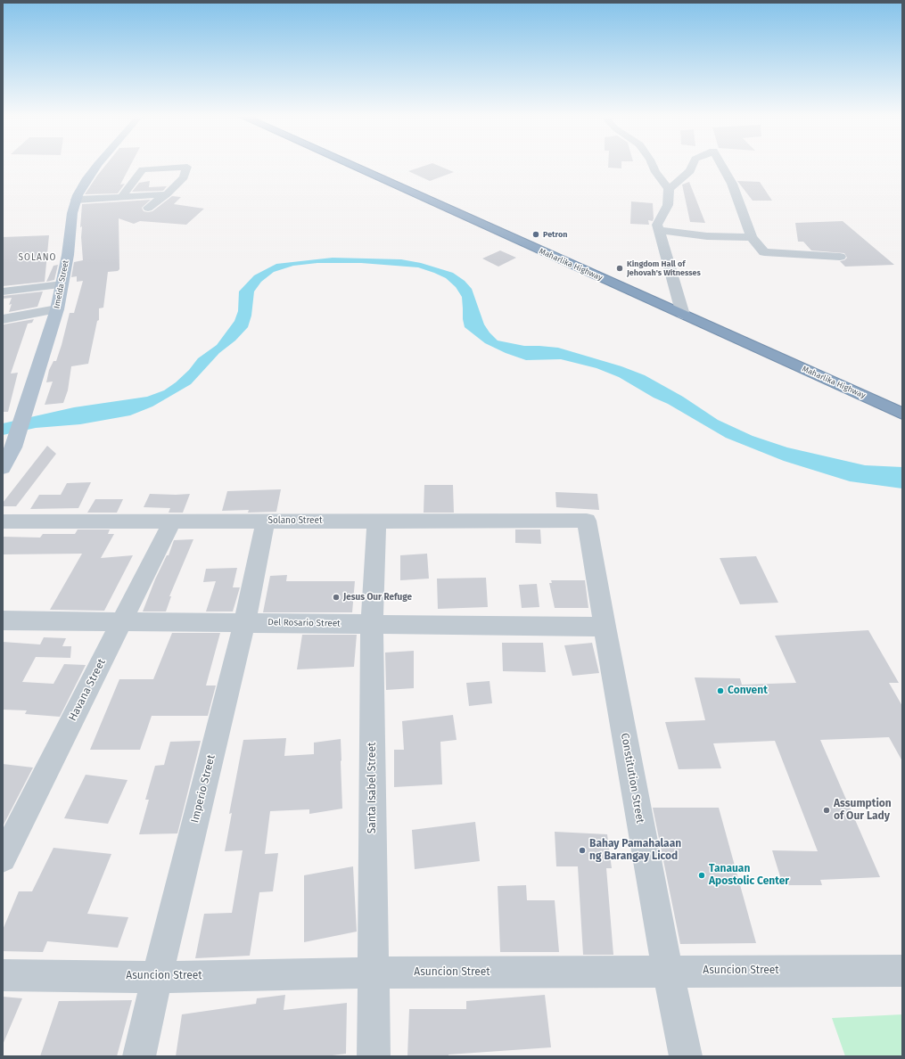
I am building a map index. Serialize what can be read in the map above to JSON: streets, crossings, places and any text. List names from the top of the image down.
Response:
{
  "streets": {
    "highway": ["Maharlika Highway"],
    "main road": ["Imelda Street"],
    "street": [
      "Solano Street",
      "Del Rosario Street",
      "Havana Street",
      "Constitution Street",
      "Santa Isabel Street",
      "Imperio Street",
      "Asuncion Street"
    ]
  },
  "crossings": [
    ["Solano Street", "Havana Street"],
    ["Solano Street", "Constitution Street"],
    ["Solano Street", "Santa Isabel Street"],
    ["Solano Street", "Imperio Street"],
    ["Del Rosario Street", "Havana Street"],
    ["Del Rosario Street", "Constitution Street"],
    ["Del Rosario Street", "Santa Isabel Street"],
    ["Del Rosario Street", "Imperio Street"],
    ["Constitution Street", "Asuncion Street"],
    ["Santa Isabel Street", "Asuncion Street"],
    ["Imperio Street", "Asuncion Street"]
  ],
  "districts": ["SOLANO"],
  "places": [
    "Petron",
    "Kingdom Hall of Jehovah's Witnesses",
    "Jesus Our Refuge",
    "Convent",
    "Assumption of Our Lady",
    "Bahay Pamahalaan ng Barangay Licod",
    "Tanauan Apostolic Center"
  ]
}
